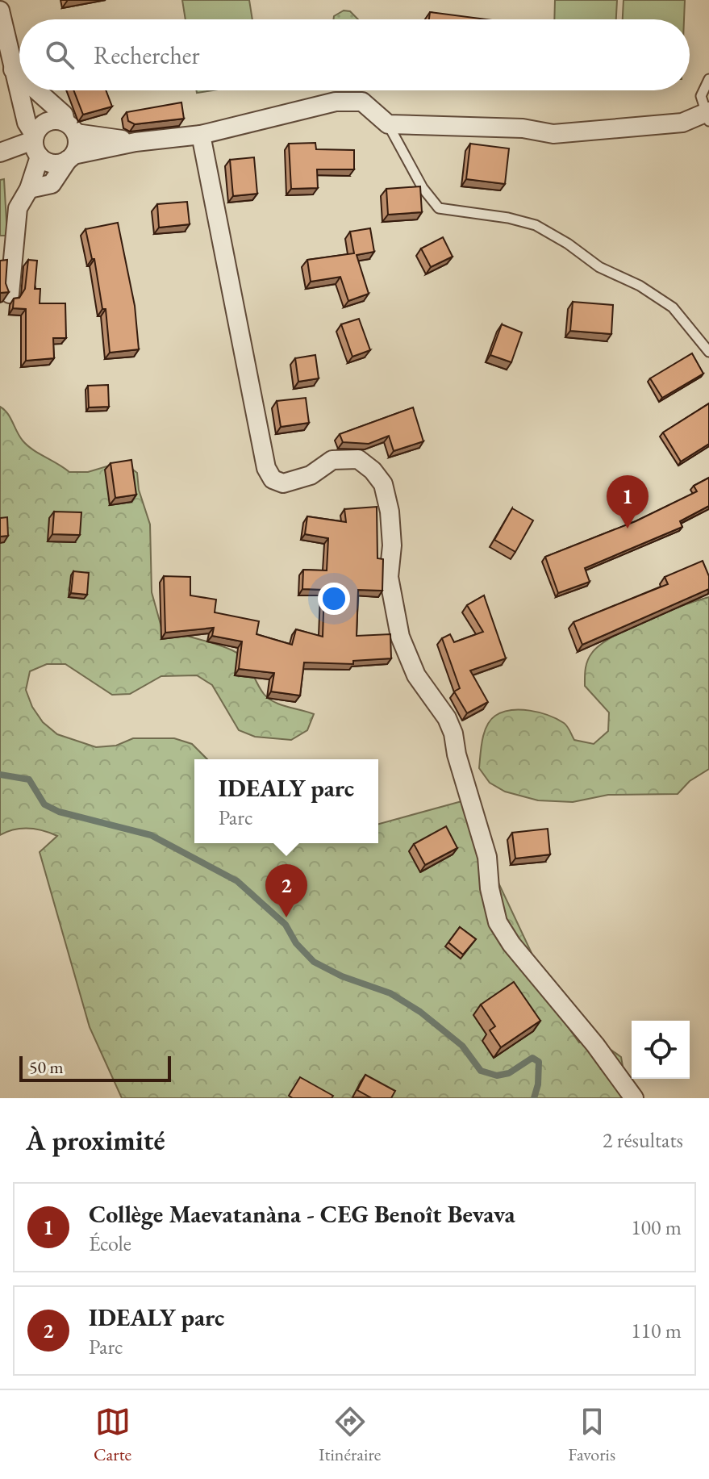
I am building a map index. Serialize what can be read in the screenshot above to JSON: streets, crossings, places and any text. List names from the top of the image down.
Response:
{
  "scale_bar": "50 m",
  "page": {
    "search": "Rechercher",
    "pins": ["1", "2"],
    "popup": ["IDEALY parc", "Parc"],
    "scale": "50 m",
    "heading": ["À proximité", "2 résultats"],
    "list": [
      {
        "mark": "1",
        "name": "Collège Maevatanàna - CEG Benoît Bevava",
        "note": "École",
        "value": "100 m"
      },
      {
        "mark": "2",
        "name": "IDEALY parc",
        "note": "Parc",
        "value": "110 m"
      }
    ],
    "nav": ["Carte", "Itinéraire", "Favoris"]
  }
}
